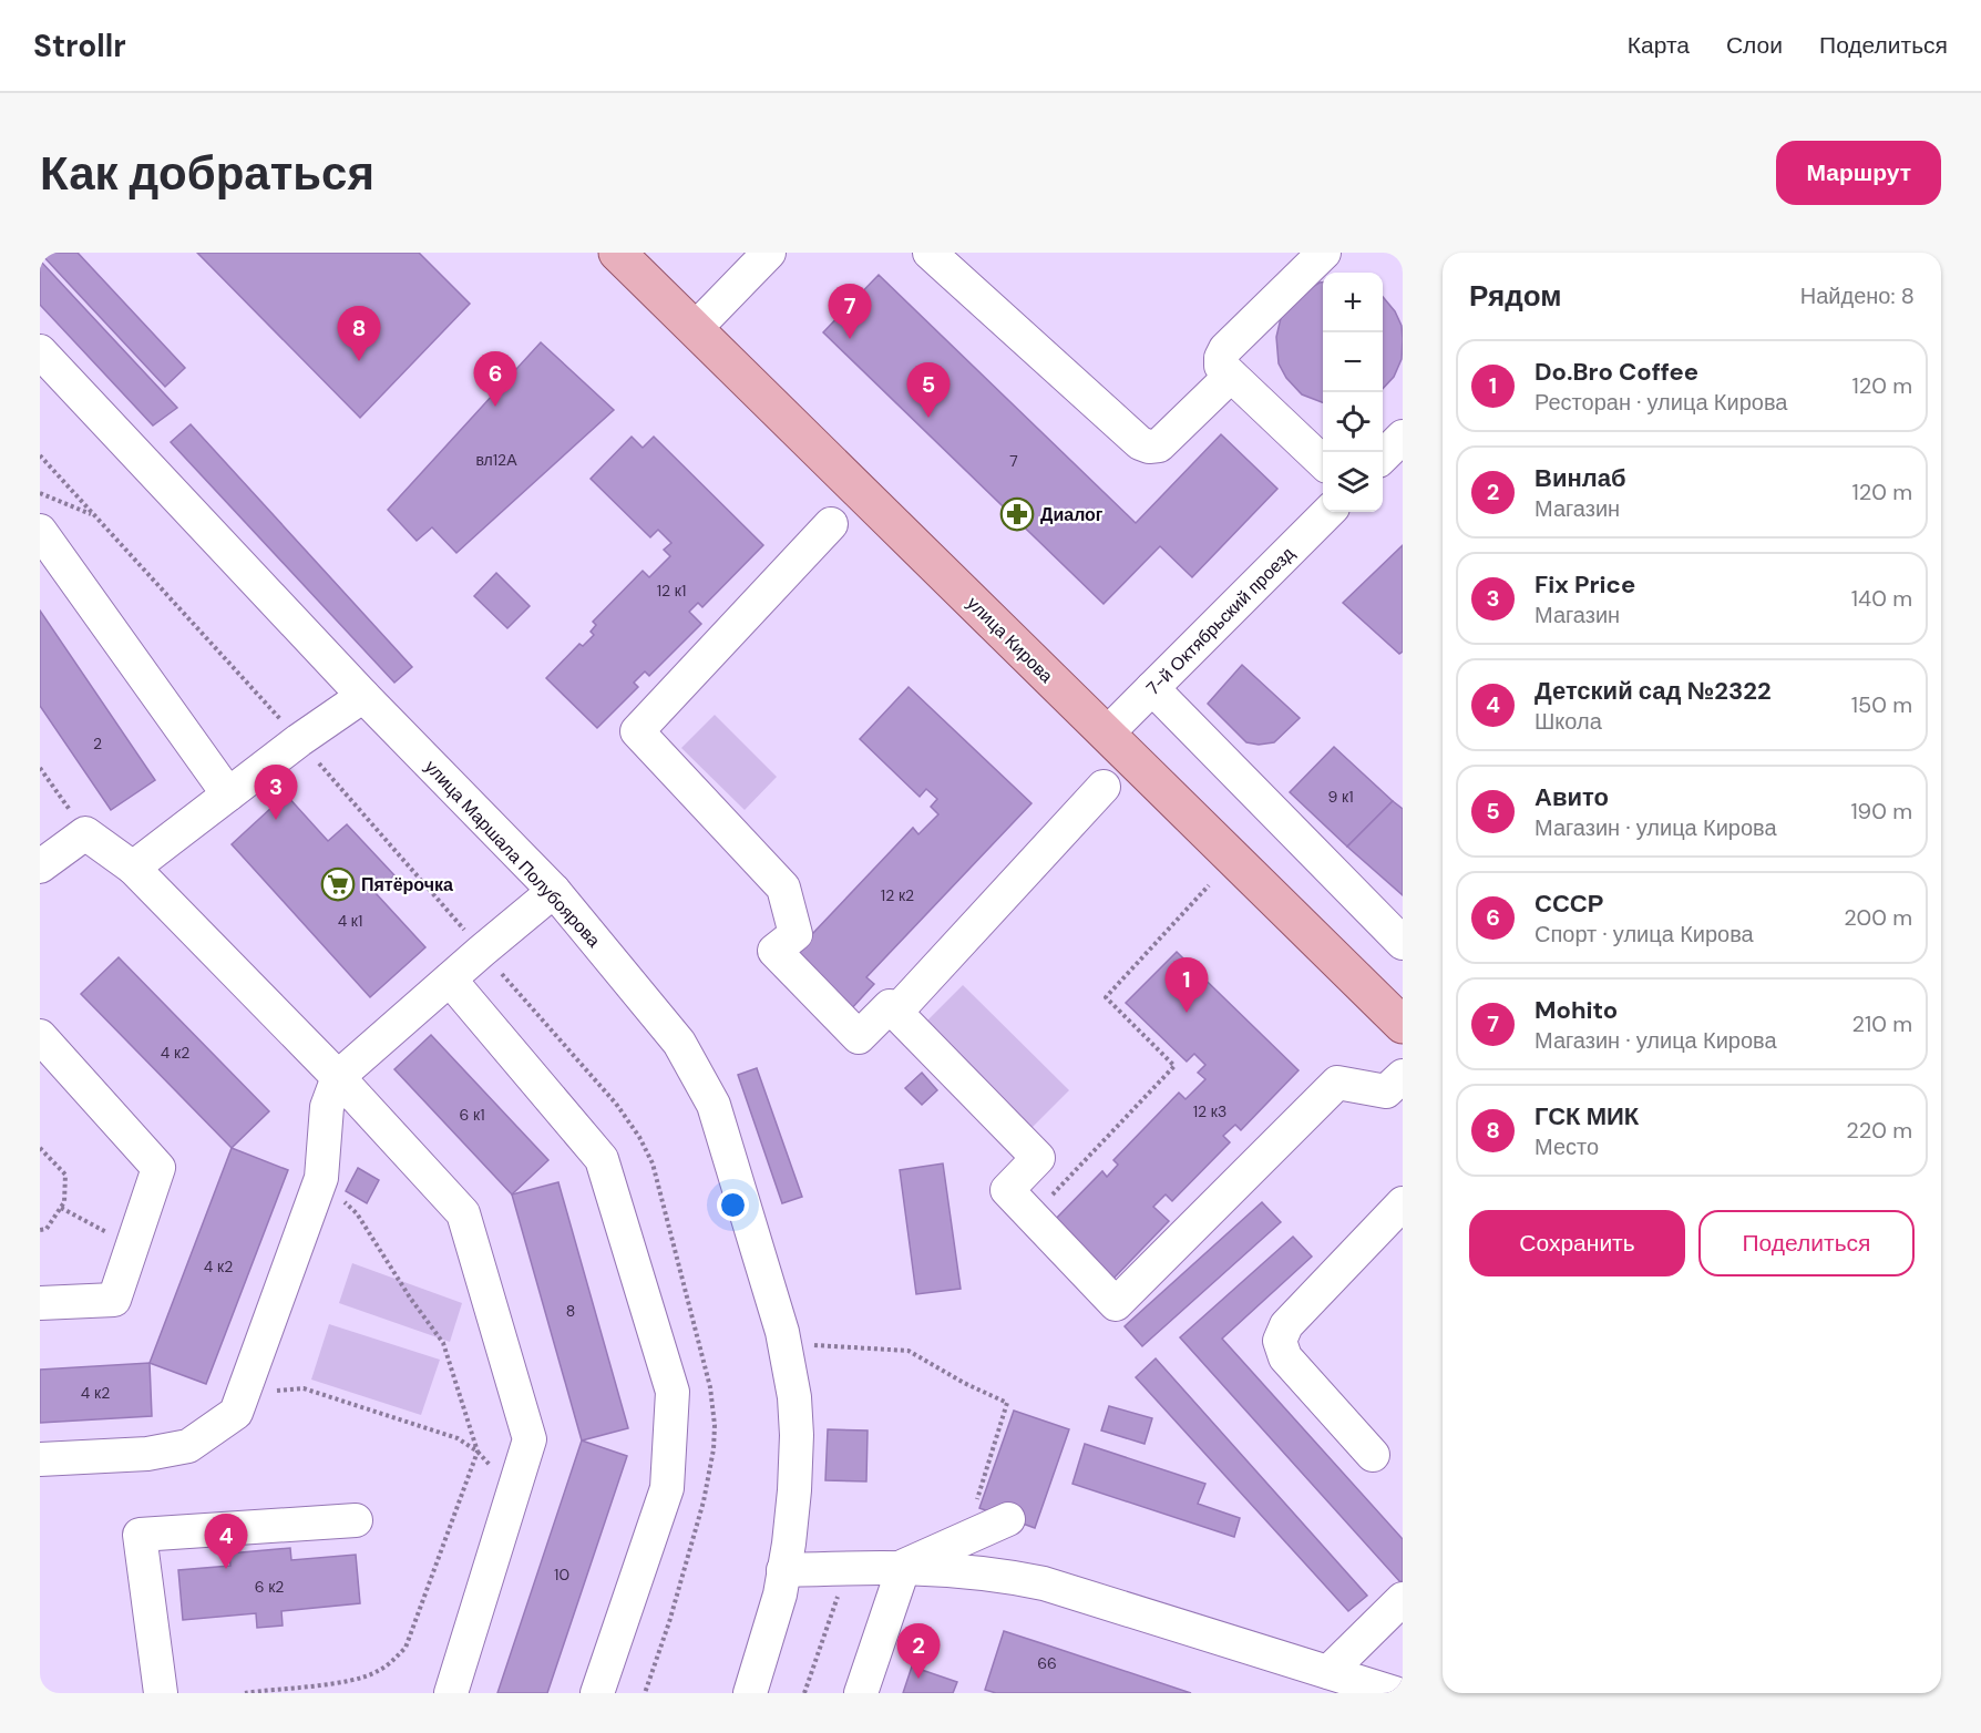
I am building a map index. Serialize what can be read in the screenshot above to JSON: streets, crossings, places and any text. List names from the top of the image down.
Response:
{
  "streets": {
    "main road": ["улица Кирова"],
    "street": ["7-й Октябрьский проезд", "улица Маршала Полубоярова"]
  },
  "crossings": [
    ["7-й Октябрьский проезд", "улица Кирова"]
  ],
  "places": {
    "pharmacy": ["Диалог"],
    "supermarket": ["Пятёрочка"]
  },
  "house_numbers": [
    "вл12А",
    "7",
    "12 к1",
    "2",
    "9 к1",
    "12 к2",
    "4 к1",
    "4 к2",
    "12 к3",
    "6 к1",
    "4 к2",
    "8",
    "4 к2",
    "10",
    "6 к2",
    "66"
  ],
  "page": {
    "header": "Strollr",
    "nav": ["Карта", "Слои", "Поделиться"],
    "buttons": [
      "Маршрут",
      ["Сохранить", "Поделиться"]
    ],
    "title": "Как добраться",
    "heading": ["Рядом", "Найдено: 8"],
    "map_buttons": ["+", "−"],
    "pins": [
      "7",
      "8",
      "6",
      "5",
      "3",
      "1",
      "4",
      "2"
    ],
    "list": [
      {
        "mark": "1",
        "name": "Do.Bro Coffee",
        "note": "Ресторан · улица Кирова",
        "value": "120 m"
      },
      {
        "mark": "2",
        "name": "Винлаб",
        "note": "Магазин",
        "value": "120 m"
      },
      {
        "mark": "3",
        "name": "Fix Price",
        "note": "Магазин",
        "value": "140 m"
      },
      {
        "mark": "4",
        "name": "Детский сад №2322",
        "note": "Школа",
        "value": "150 m"
      },
      {
        "mark": "5",
        "name": "Авито",
        "note": "Магазин · улица Кирова",
        "value": "190 m"
      },
      {
        "mark": "6",
        "name": "СССР",
        "note": "Спорт · улица Кирова",
        "value": "200 m"
      },
      {
        "mark": "7",
        "name": "Mohito",
        "note": "Магазин · улица Кирова",
        "value": "210 m"
      },
      {
        "mark": "8",
        "name": "ГСК МИК",
        "note": "Место",
        "value": "220 m"
      }
    ]
  }
}
